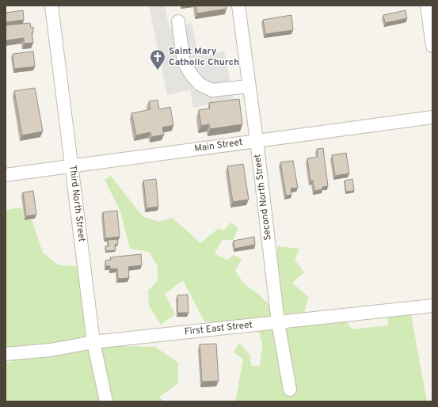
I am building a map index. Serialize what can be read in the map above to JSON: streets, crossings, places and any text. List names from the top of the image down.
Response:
{
  "streets": {
    "street": [
      "Main Street",
      "Second North Street",
      "Third North Street",
      "First East Street"
    ]
  },
  "crossings": [
    ["Main Street", "Second North Street"],
    ["Main Street", "Third North Street"],
    ["Second North Street", "First East Street"],
    ["Third North Street", "First East Street"]
  ],
  "places": {
    "church": ["Saint Mary Catholic Church"]
  }
}
